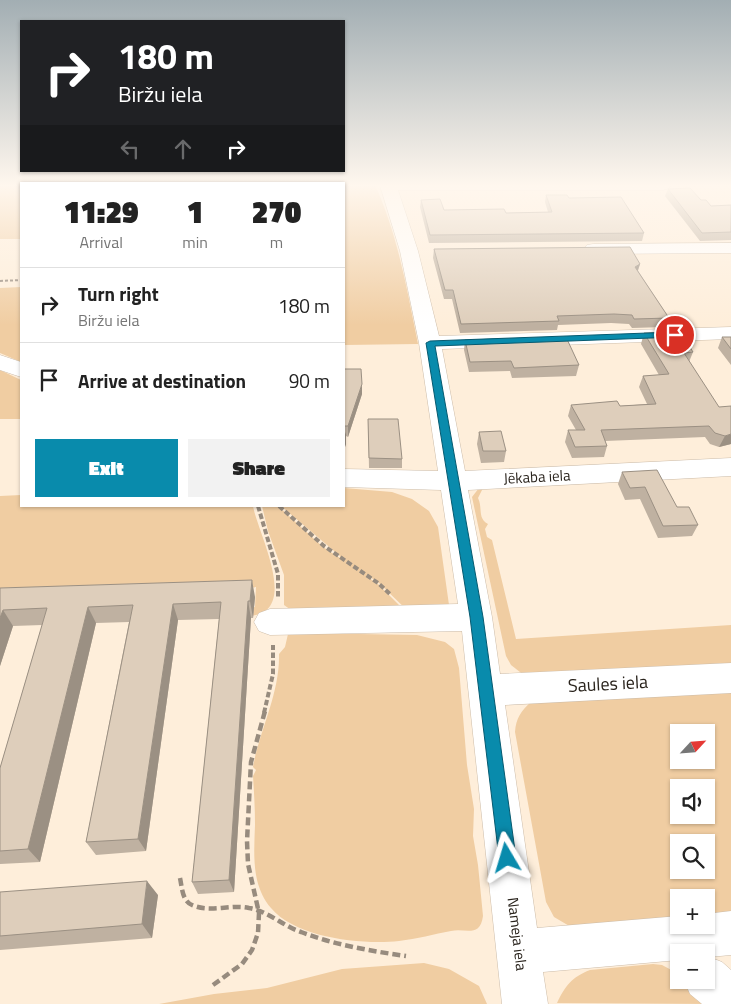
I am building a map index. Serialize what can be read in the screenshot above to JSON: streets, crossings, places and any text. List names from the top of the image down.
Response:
{
  "streets": {
    "street": ["Jēkaba iela", "Saules iela", "Nameja iela"]
  },
  "crossings": [
    ["Jēkaba iela", "Nameja iela"],
    ["Saules iela", "Nameja iela"]
  ],
  "north": "top right",
  "page": {
    "turn": ["180 m", "Biržu iela"],
    "eta": [
      "11:29",
      "Arrival",
      "1",
      "min",
      "270",
      "m"
    ],
    "list": [
      {
        "name": "Turn right",
        "note": "Biržu iela",
        "value": "180 m"
      },
      {
        "name": "Arrive at destination",
        "value": "90 m"
      }
    ],
    "buttons": ["Exit", "Share"],
    "map_buttons": ["+", "−"]
  }
}
